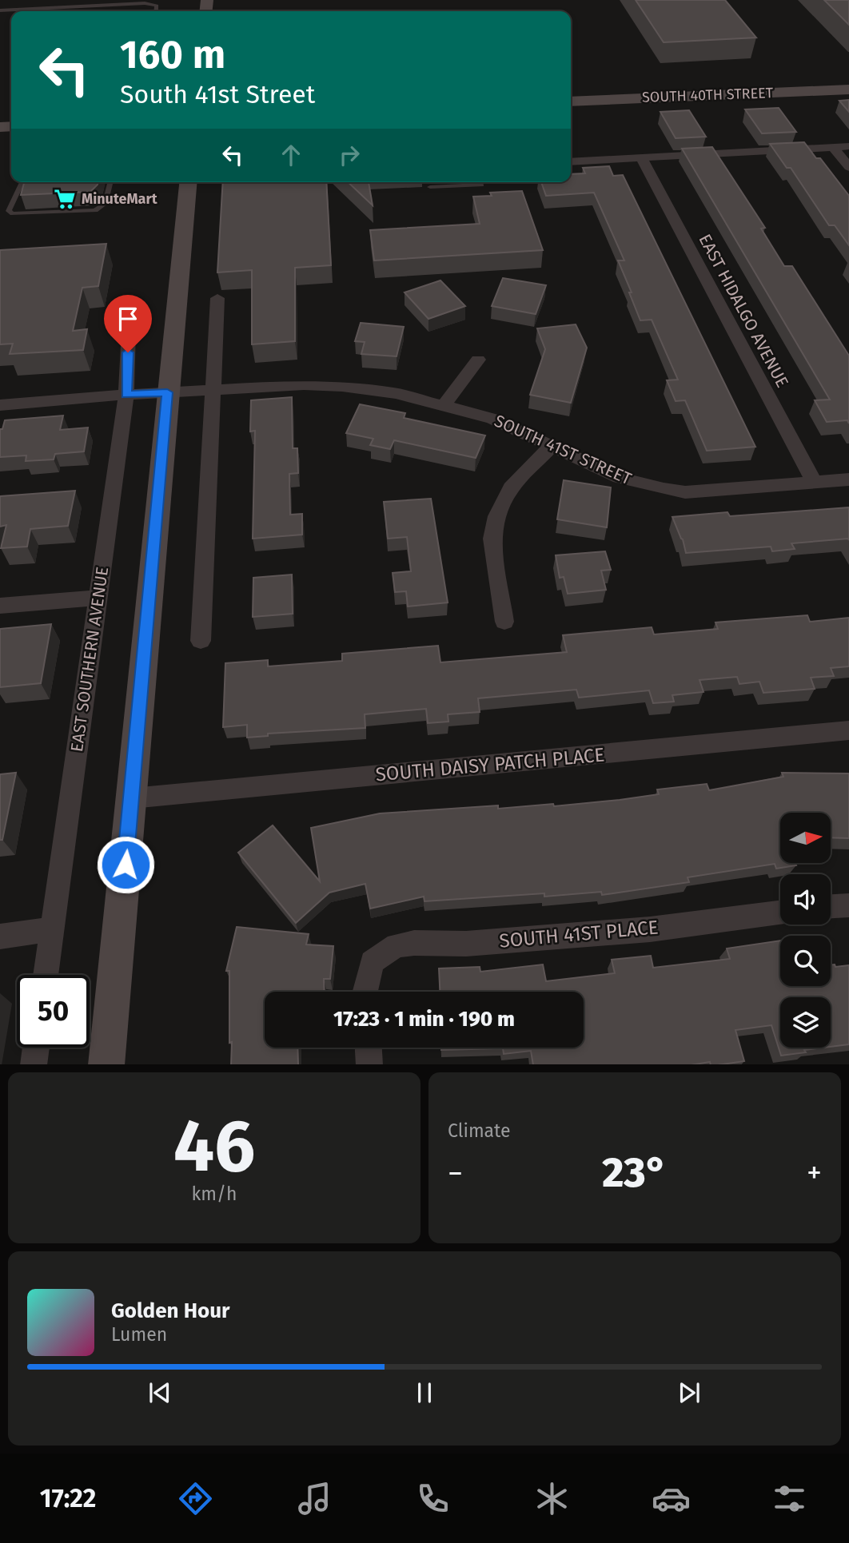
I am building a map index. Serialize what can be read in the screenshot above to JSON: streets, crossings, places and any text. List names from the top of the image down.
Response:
{
  "streets": {
    "main road": ["SOUTH 40TH STREET"],
    "street": [
      "EAST HIDALGO AVENUE",
      "SOUTH 41ST STREET",
      "EAST SOUTHERN AVENUE",
      "SOUTH DAISY PATCH PLACE",
      "SOUTH 41ST PLACE"
    ]
  },
  "crossings": [
    ["EAST HIDALGO AVENUE", "SOUTH 41ST STREET"],
    ["SOUTH 41ST STREET", "EAST SOUTHERN AVENUE"]
  ],
  "places": {
    "supermarket": ["MinuteMart"]
  },
  "north": "right",
  "page": {
    "turn": ["160 m", "South 41st Street"],
    "limit": "50",
    "trip": "17:23 · 1 min · 190 m",
    "tile": [
      ["46", "km/h"],
      "Climate"
    ],
    "heat": ["−", "23°", "+"],
    "song": ["Golden Hour", "Lumen"],
    "tabs": "17:22"
  }
}
